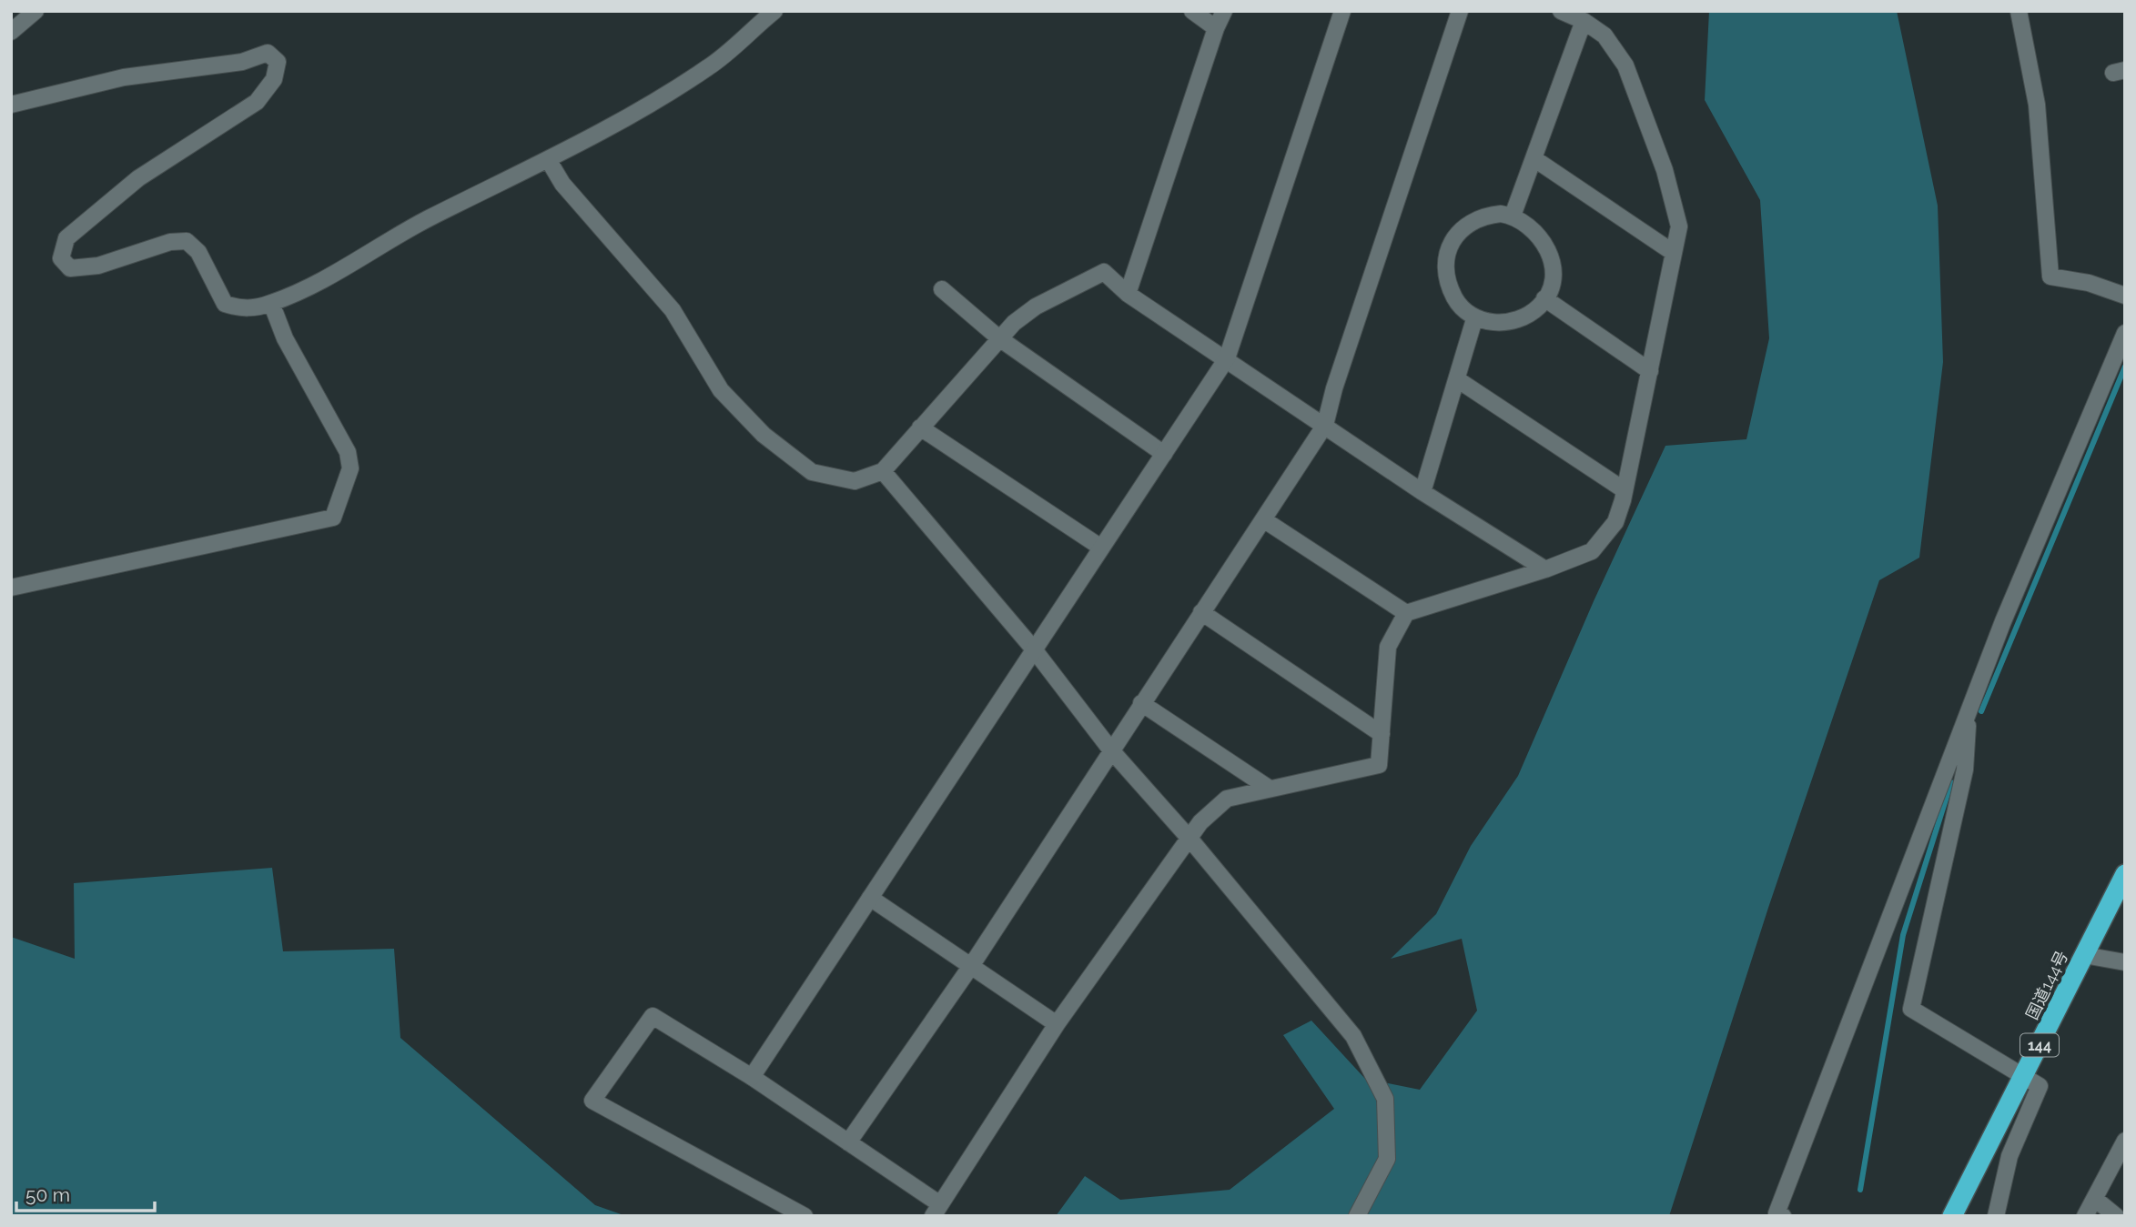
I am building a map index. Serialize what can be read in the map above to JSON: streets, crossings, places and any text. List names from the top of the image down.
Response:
{
  "streets": {
    "highway": ["国道144号", "144"]
  },
  "scale_bar": "50 m"
}
